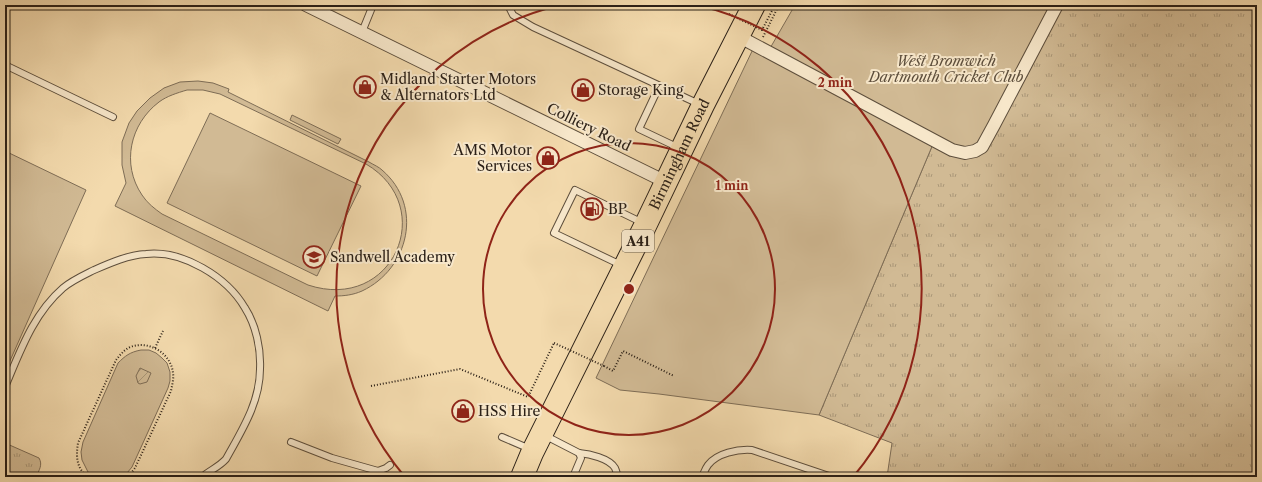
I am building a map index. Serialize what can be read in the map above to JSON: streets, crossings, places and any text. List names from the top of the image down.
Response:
{
  "streets": {
    "highway": ["Birmingham Road", "A41"],
    "street": ["Colliery Road"]
  },
  "crossings": [
    ["Colliery Road", "Birmingham Road"]
  ],
  "parks": ["West Bromwich Dartmouth Cricket Club"],
  "places": {
    "shop": [
      "Midland Starter Motors & Alternators Ltd",
      "Storage King",
      "AMS Motor Services",
      "HSS Hire"
    ],
    "fuel station": ["BP"],
    "school or university": ["Sandwell Academy"]
  },
  "rings": ["2 min", "1 min"]
}
